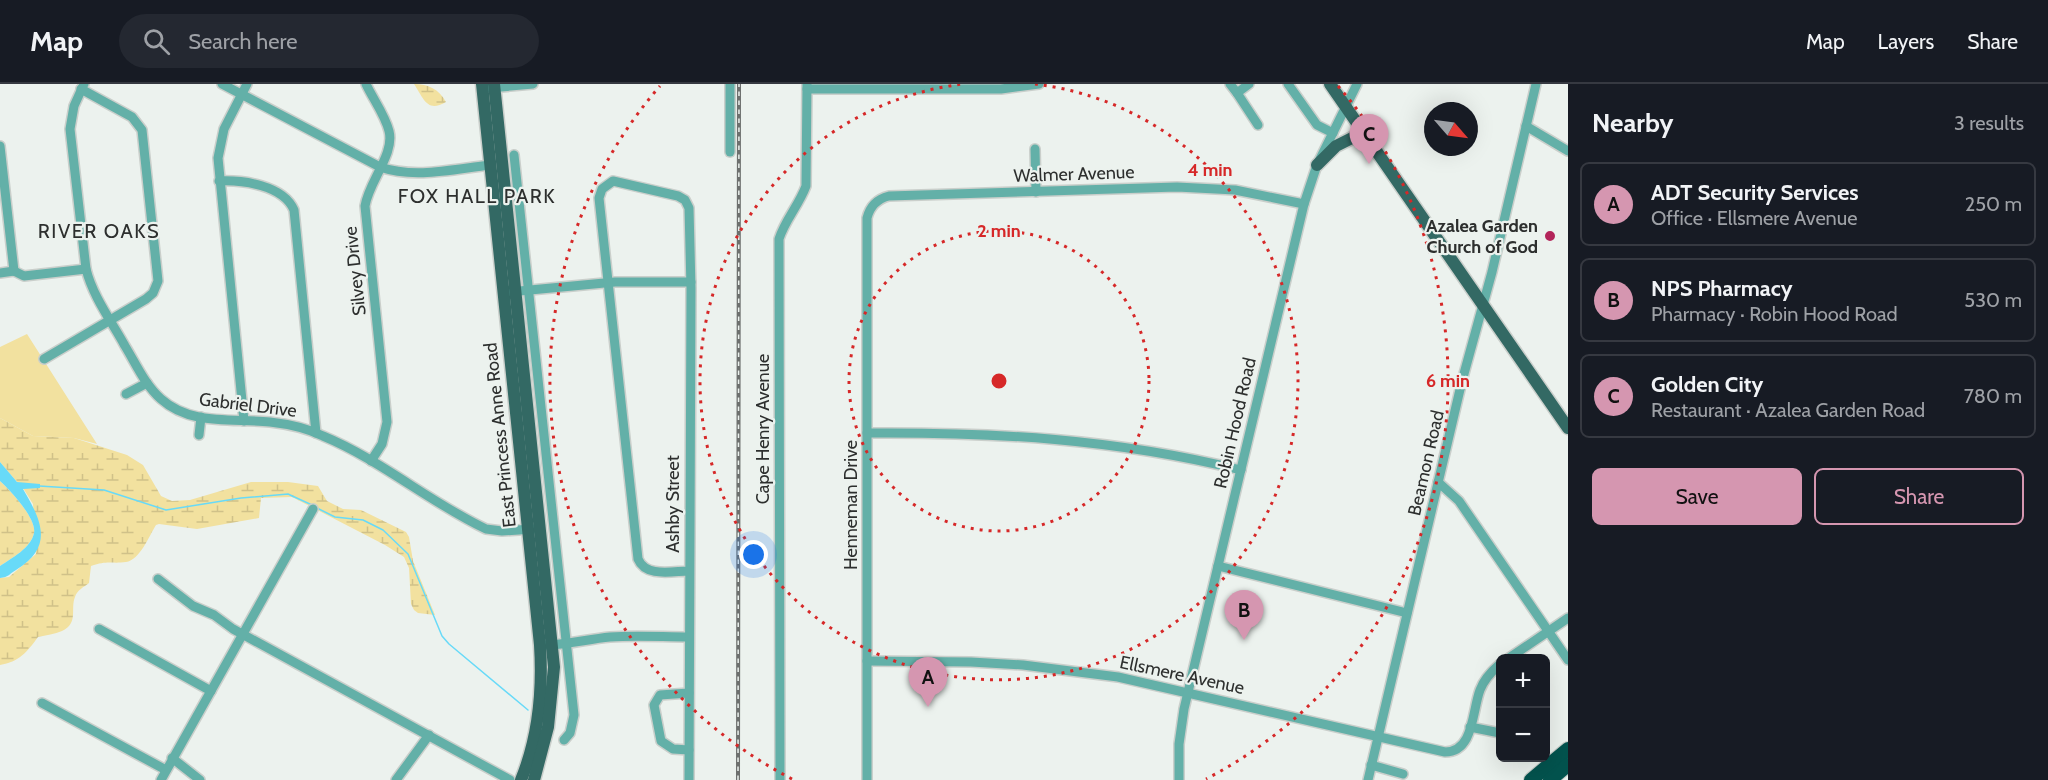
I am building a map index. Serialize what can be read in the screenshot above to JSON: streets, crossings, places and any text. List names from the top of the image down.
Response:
{
  "streets": {
    "main road": ["East Princess Anne Road"],
    "street": [
      "Walmer Avenue",
      "Silvey Drive",
      "Gabriel Drive",
      "Robin Hood Road",
      "Cape Henry Avenue",
      "Beamon Road",
      "Ashby Street",
      "Henneman Drive",
      "Ellsmere Avenue"
    ]
  },
  "crossings": [
    ["Walmer Avenue", "Robin Hood Road"],
    ["Walmer Avenue", "Henneman Drive"],
    ["Silvey Drive", "Gabriel Drive"],
    ["Gabriel Drive", "East Princess Anne Road"],
    ["Robin Hood Road", "Ellsmere Avenue"],
    ["Beamon Road", "Ellsmere Avenue"],
    ["Henneman Drive", "Ellsmere Avenue"]
  ],
  "districts": ["FOX HALL PARK", "RIVER OAKS"],
  "places": ["Azalea Garden Church of God"],
  "north": "bottom right",
  "page": {
    "header": "Map",
    "search": "Search here",
    "nav": ["Map", "Layers", "Share"],
    "heading": ["Nearby", "3 results"],
    "pins": ["C", "B", "A"],
    "list": [
      {
        "mark": "A",
        "name": "ADT Security Services",
        "note": "Office · Ellsmere Avenue",
        "value": "250 m"
      },
      {
        "mark": "B",
        "name": "NPS Pharmacy",
        "note": "Pharmacy · Robin Hood Road",
        "value": "530 m"
      },
      {
        "mark": "C",
        "name": "Golden City",
        "note": "Restaurant · Azalea Garden Road",
        "value": "780 m"
      }
    ],
    "buttons": ["Save", "Share"],
    "map_buttons": ["+", "−"]
  },
  "rings": ["4 min", "2 min", "6 min"]
}
